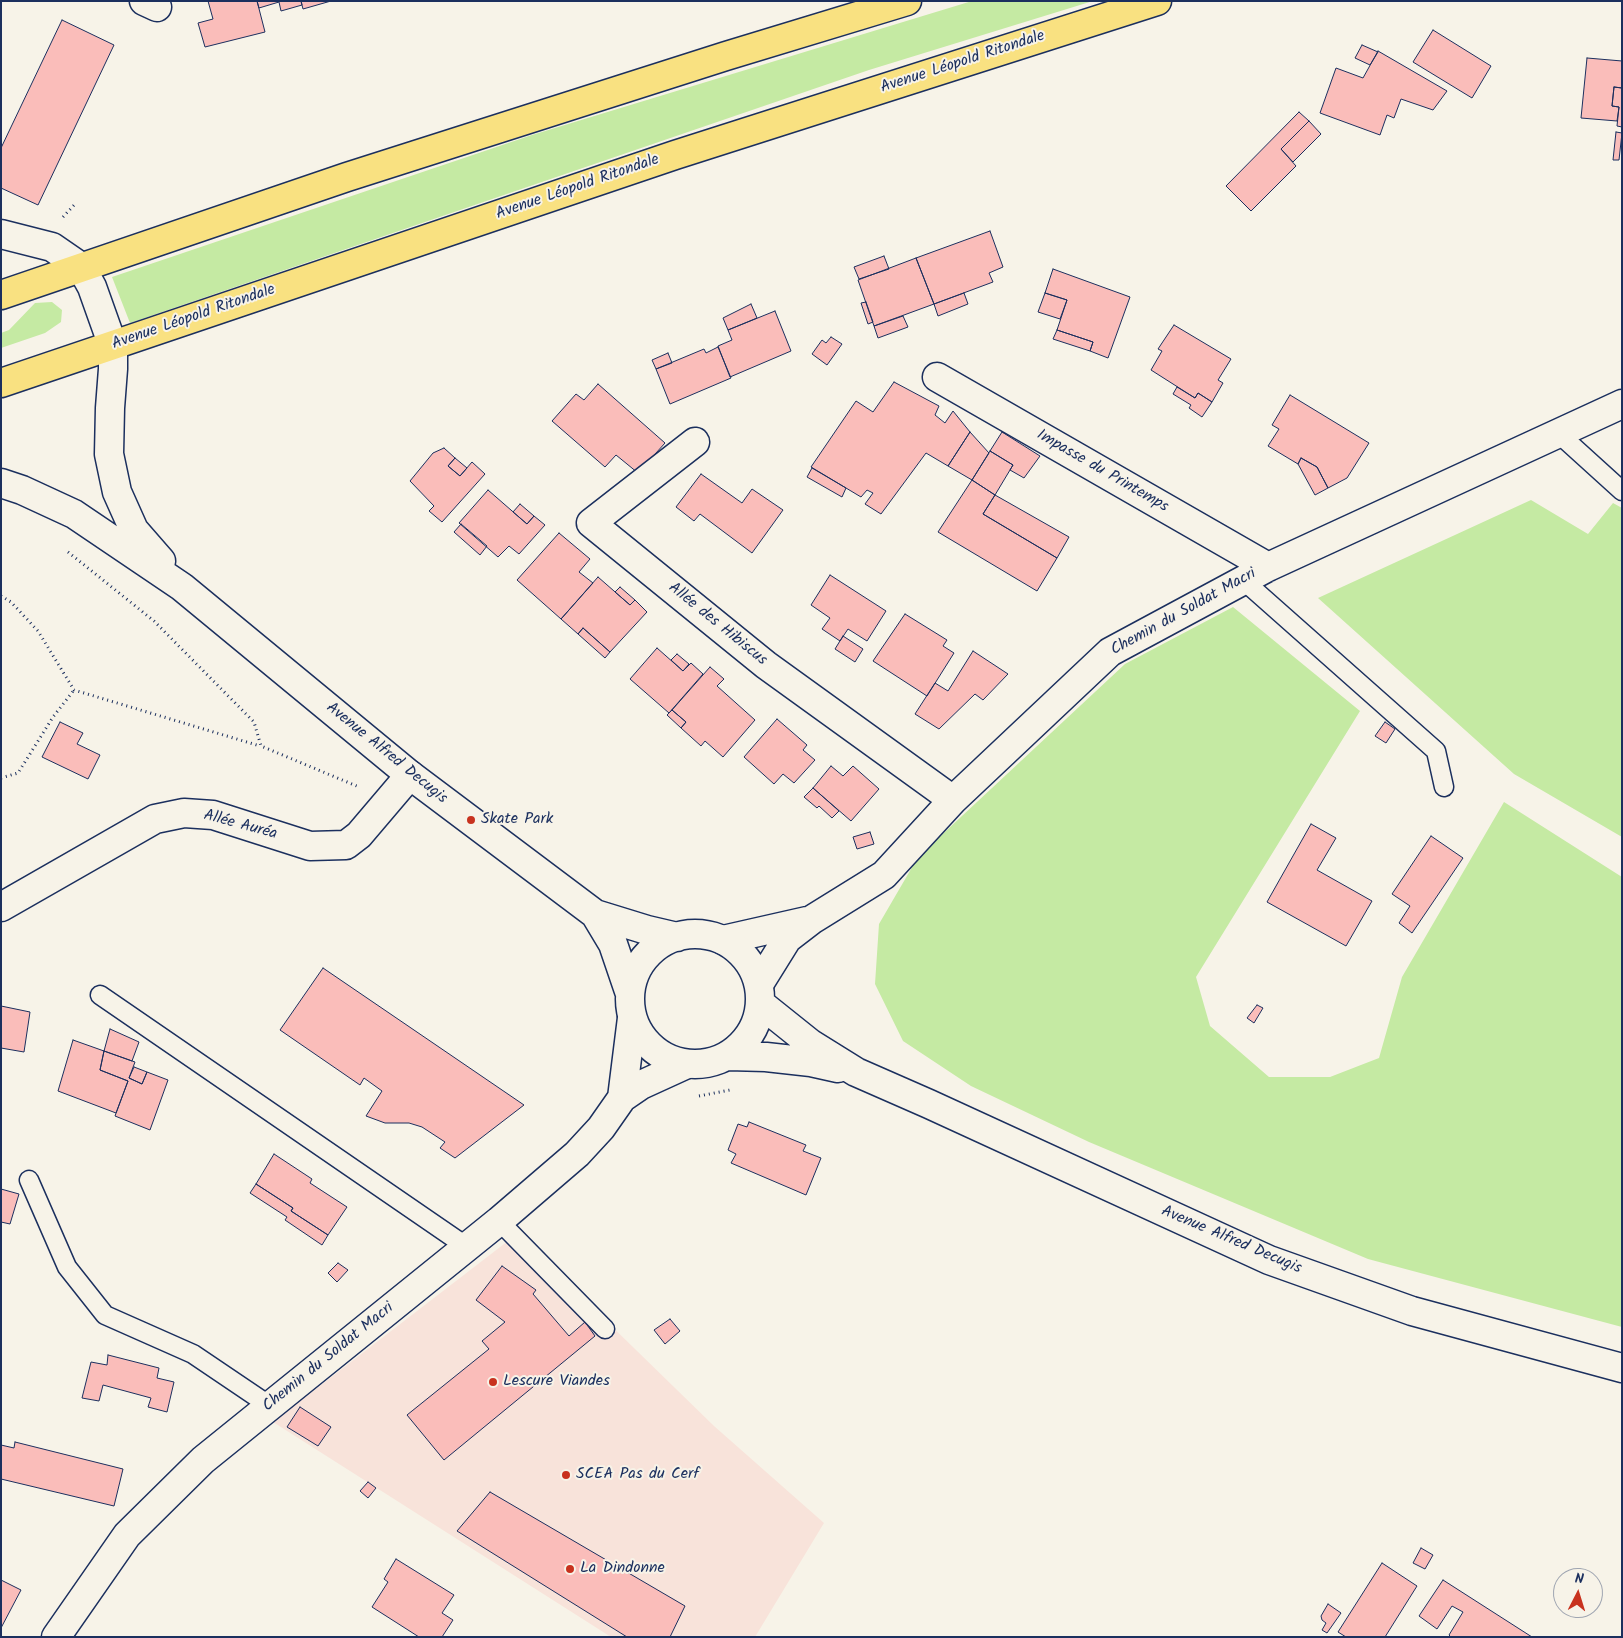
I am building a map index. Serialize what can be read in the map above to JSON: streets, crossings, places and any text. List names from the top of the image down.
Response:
{
  "streets": {
    "highway": ["Avenue Léopold Ritondale"],
    "street": [
      "Impasse du Printemps",
      "Chemin du Soldat Macri",
      "Allée des Hibiscus",
      "Avenue Alfred Decugis",
      "Allée Auréa"
    ]
  },
  "crossings": [
    ["Impasse du Printemps", "Chemin du Soldat Macri"],
    ["Chemin du Soldat Macri", "Allée des Hibiscus"],
    ["Chemin du Soldat Macri", "Avenue Alfred Decugis"],
    ["Avenue Alfred Decugis", "Allée Auréa"]
  ],
  "places": [
    "Skate Park",
    "Lescure Viandes",
    "SCEA Pas du Cerf",
    "La Dindonne"
  ],
  "north": "top"
}
